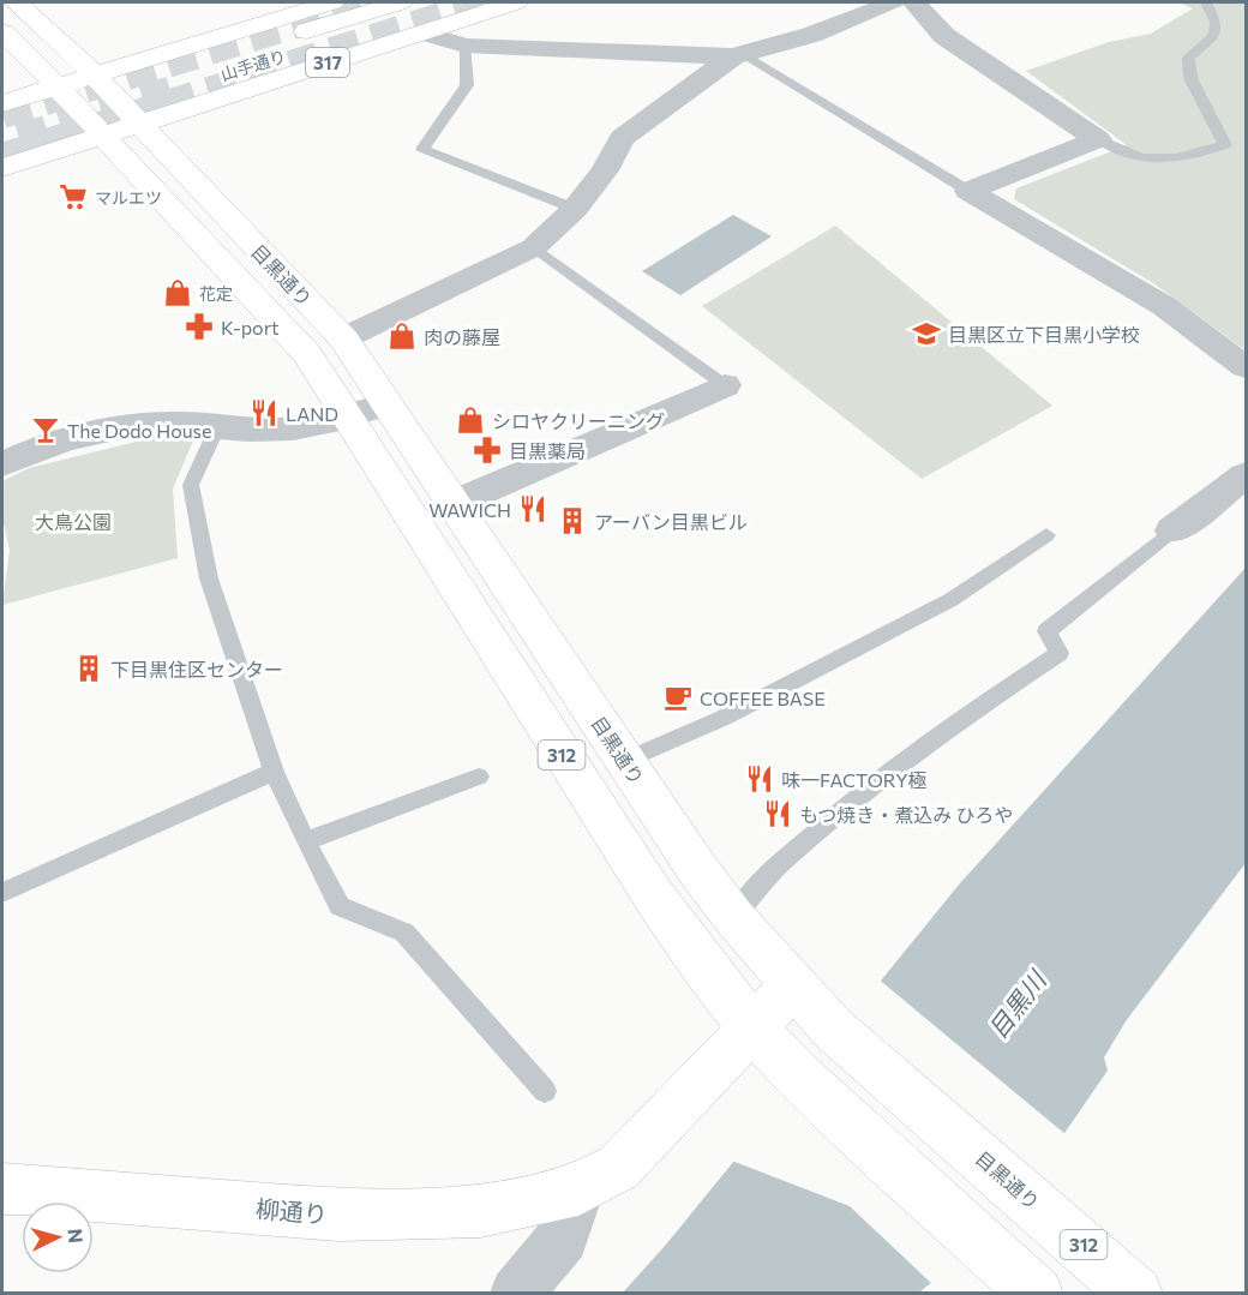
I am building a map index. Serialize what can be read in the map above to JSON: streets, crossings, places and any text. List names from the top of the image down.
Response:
{
  "streets": {
    "main road": [
      "317",
      "山手通り",
      "目黒通り",
      "312",
      "柳通り"
    ]
  },
  "crossings": [
    ["317", "目黒通り"],
    ["317", "312"],
    ["目黒通り", "312"],
    ["目黒通り", "柳通り"]
  ],
  "water": ["目黒川"],
  "parks": ["大鳥公園"],
  "places": {
    "supermarket": ["マルエツ"],
    "shop": ["花定", "肉の藤屋", "シロヤクリーニング"],
    "pharmacy": ["K-port", "目黒薬局"],
    "school or university": ["目黒区立下目黒小学校"],
    "restaurant": [
      "LAND",
      "WAWICH",
      "味一FACTORY極",
      "もつ焼き・煮込み ひろや"
    ],
    "bar": ["The Dodo House"],
    "building": ["アーバン目黒ビル", "下目黒住区センター"],
    "cafe": ["COFFEE BASE"]
  },
  "north": "right"
}
